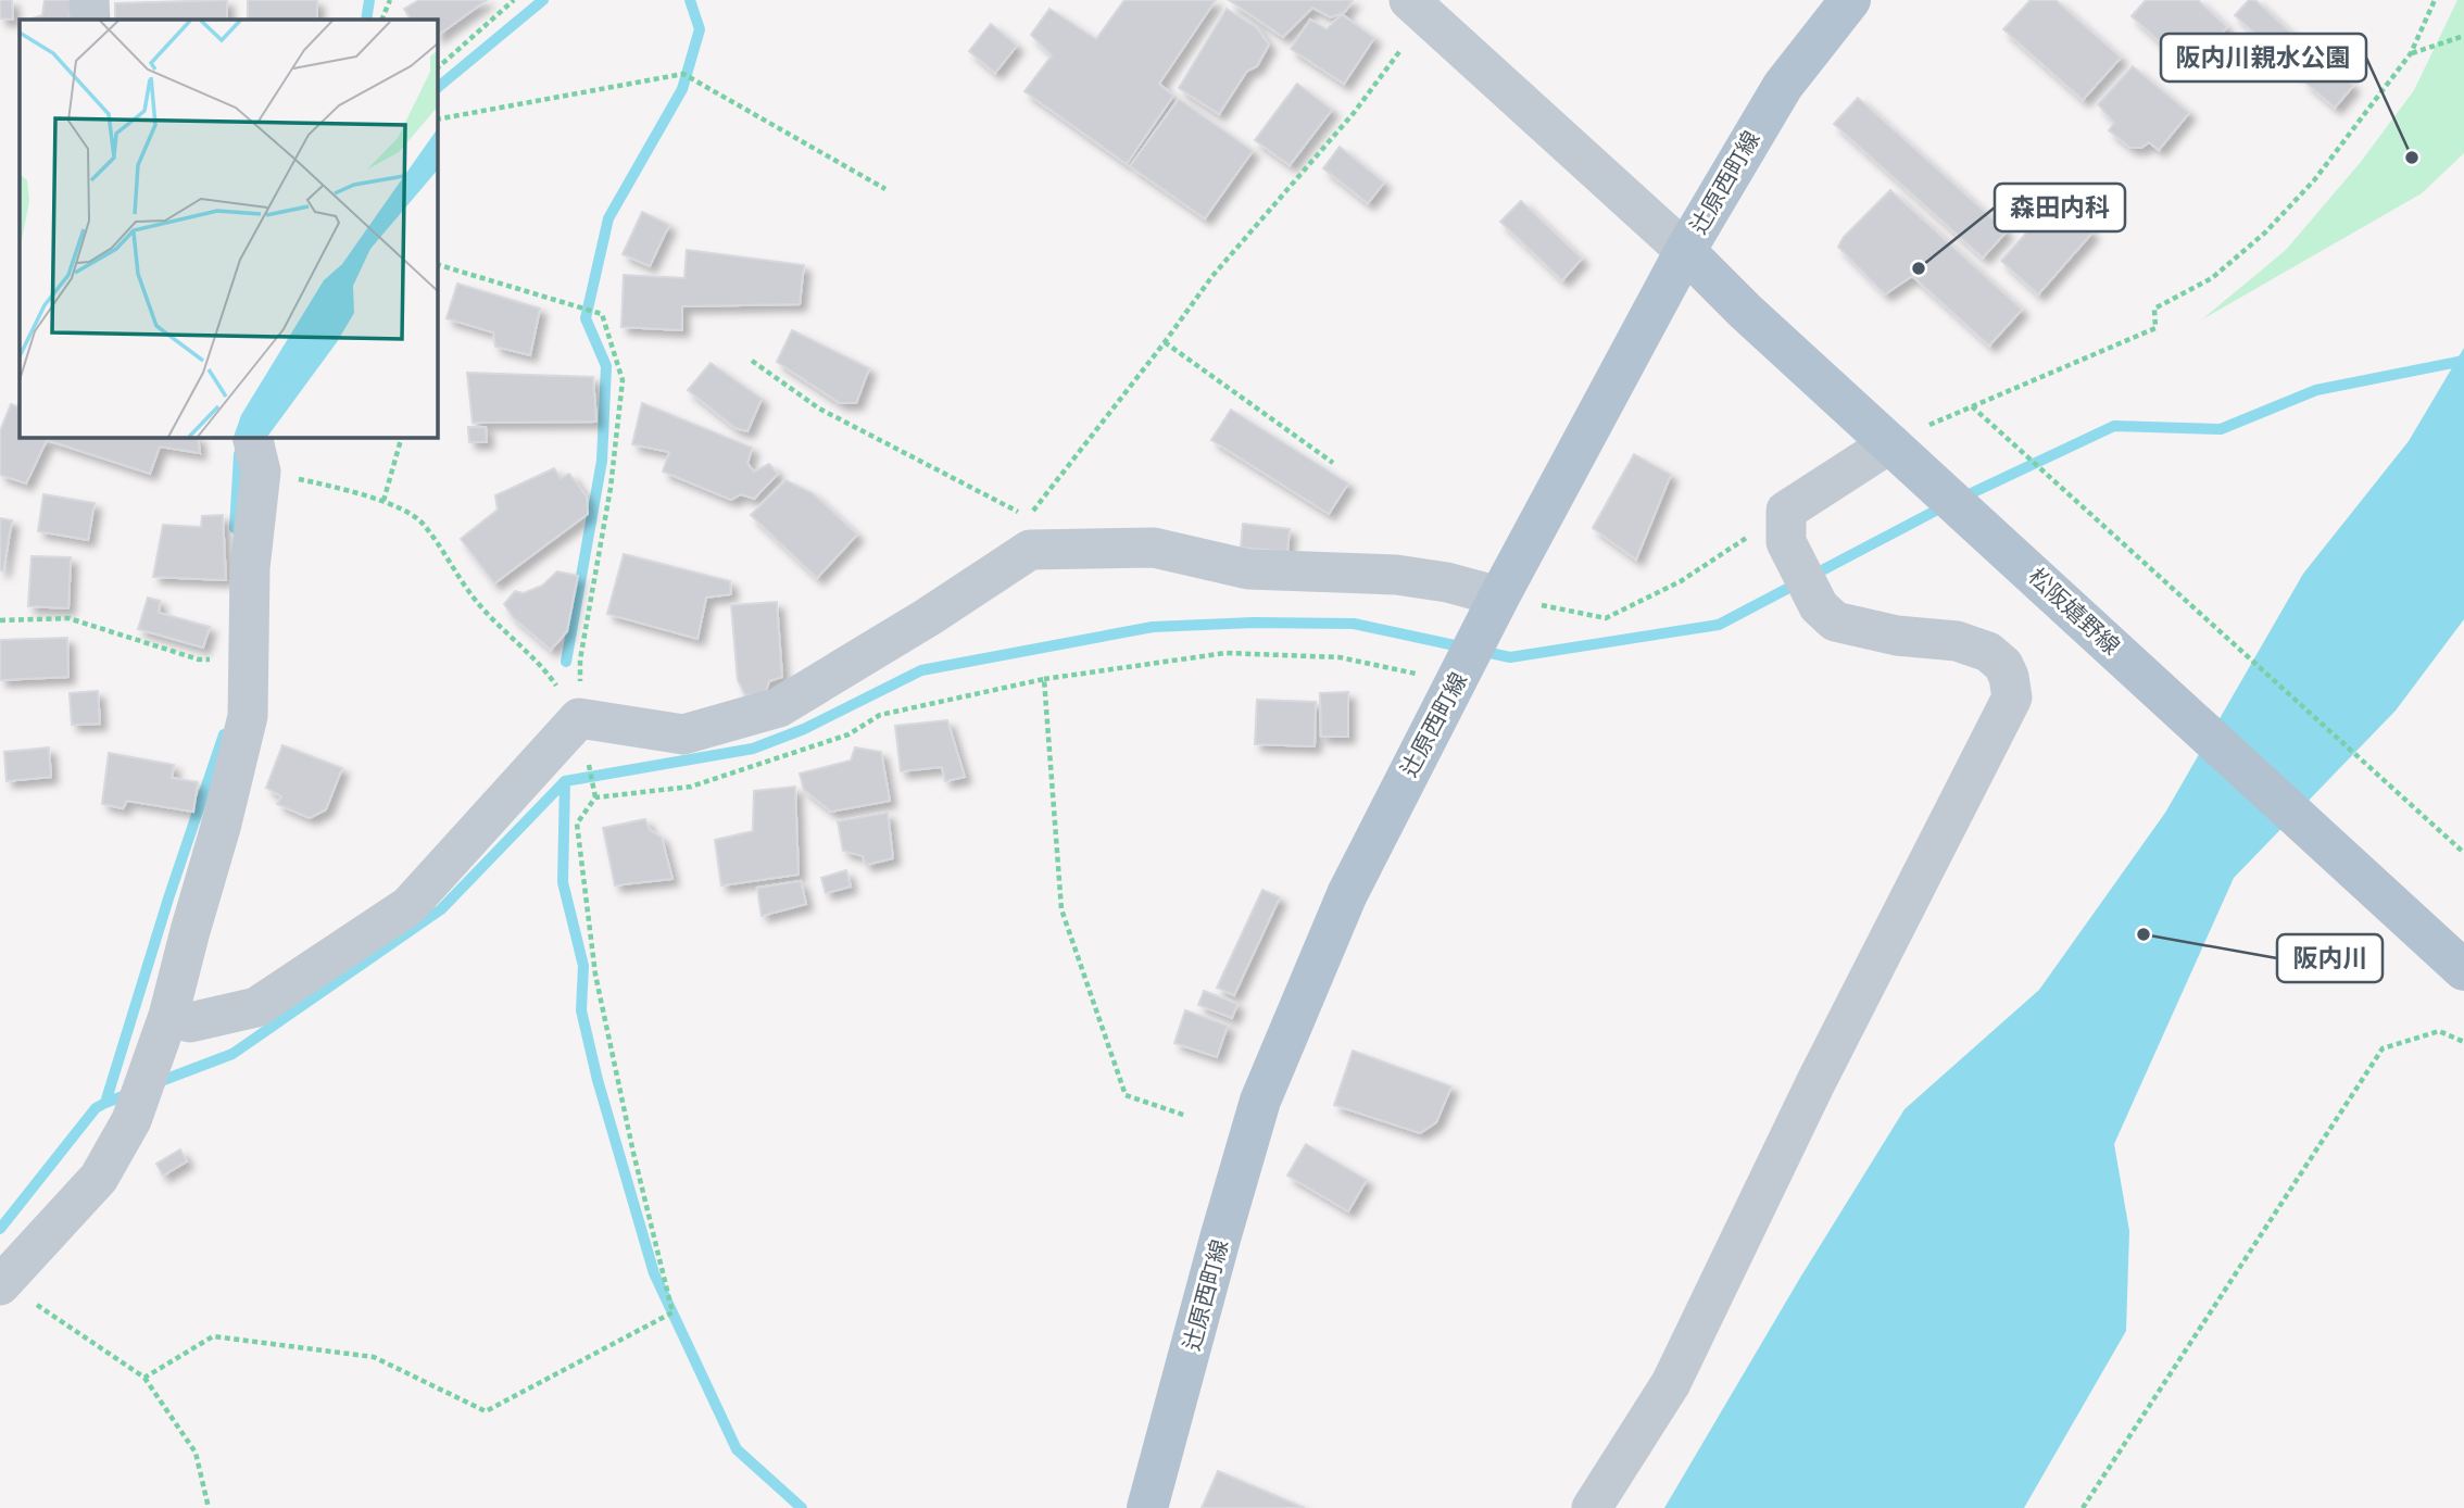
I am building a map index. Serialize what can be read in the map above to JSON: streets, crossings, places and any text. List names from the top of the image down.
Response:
{
  "streets": {
    "main road": ["辻原西町線", "松阪嬉野線"]
  },
  "crossings": [
    ["辻原西町線", "松阪嬉野線"]
  ],
  "places": ["阪内川親水公園", "森田内科", "阪内川"]
}
